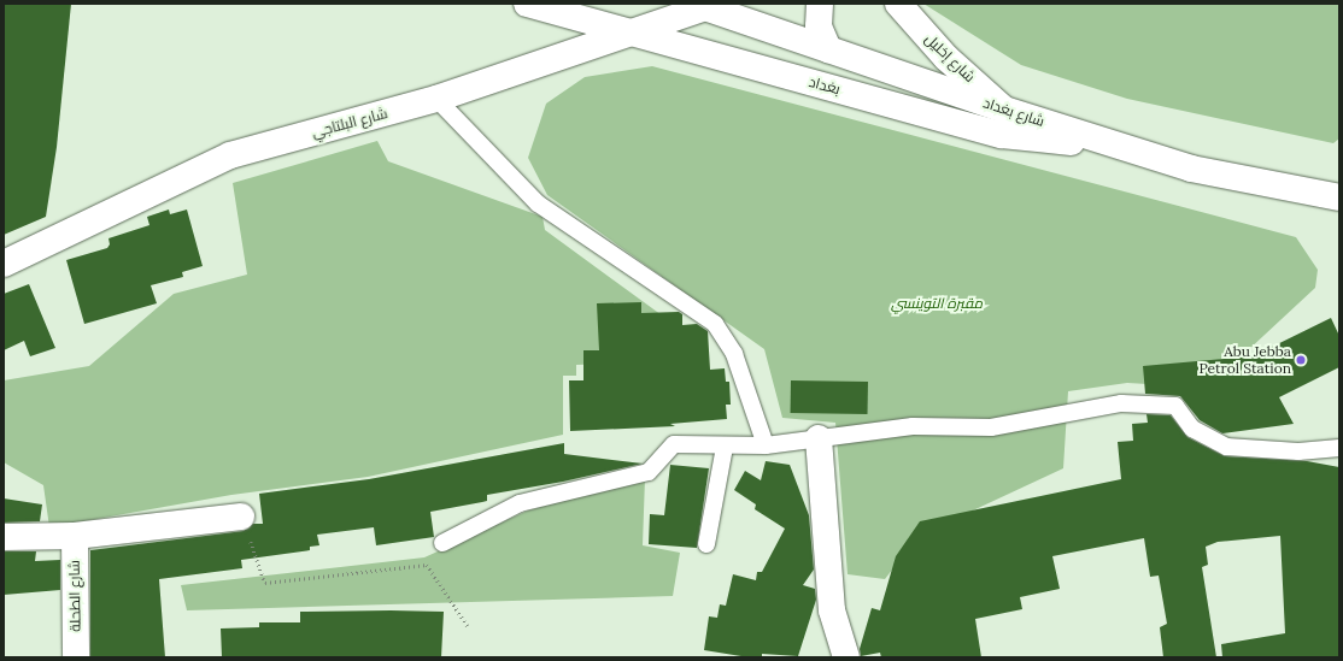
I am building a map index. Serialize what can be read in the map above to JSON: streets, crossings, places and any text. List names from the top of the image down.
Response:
{
  "streets": {
    "street": [
      "شارع إخليل",
      "بغداد",
      "شارع بغداد",
      "شارع البلتاجي",
      "شارع الطحلة"
    ]
  },
  "crossings": [
    ["شارع إخليل", "شارع بغداد"],
    ["بغداد", "شارع بغداد"],
    ["بغداد", "شارع البلتاجي"],
    ["شارع بغداد", "شارع البلتاجي"]
  ],
  "parks": ["مقبرة التوينسي"],
  "places": ["Abu Jebba Petrol Station"]
}
